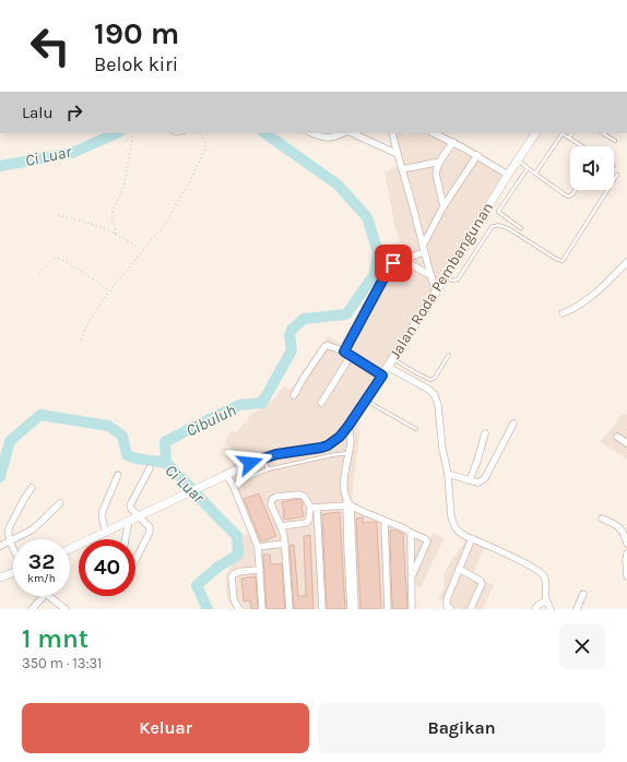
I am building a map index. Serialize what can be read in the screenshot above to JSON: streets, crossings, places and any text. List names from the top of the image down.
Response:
{
  "streets": {
    "street": ["Jalan Roda Pembangunan"]
  },
  "water": ["Ci Luar", "Cibuluh"],
  "page": {
    "turn": ["190 m", "Belok kiri"],
    "then": "Lalu",
    "speed": "32 km/h",
    "limit": "40",
    "heading": ["1 mnt", "350 m · 13:31"],
    "buttons": ["Keluar", "Bagikan"]
  }
}
